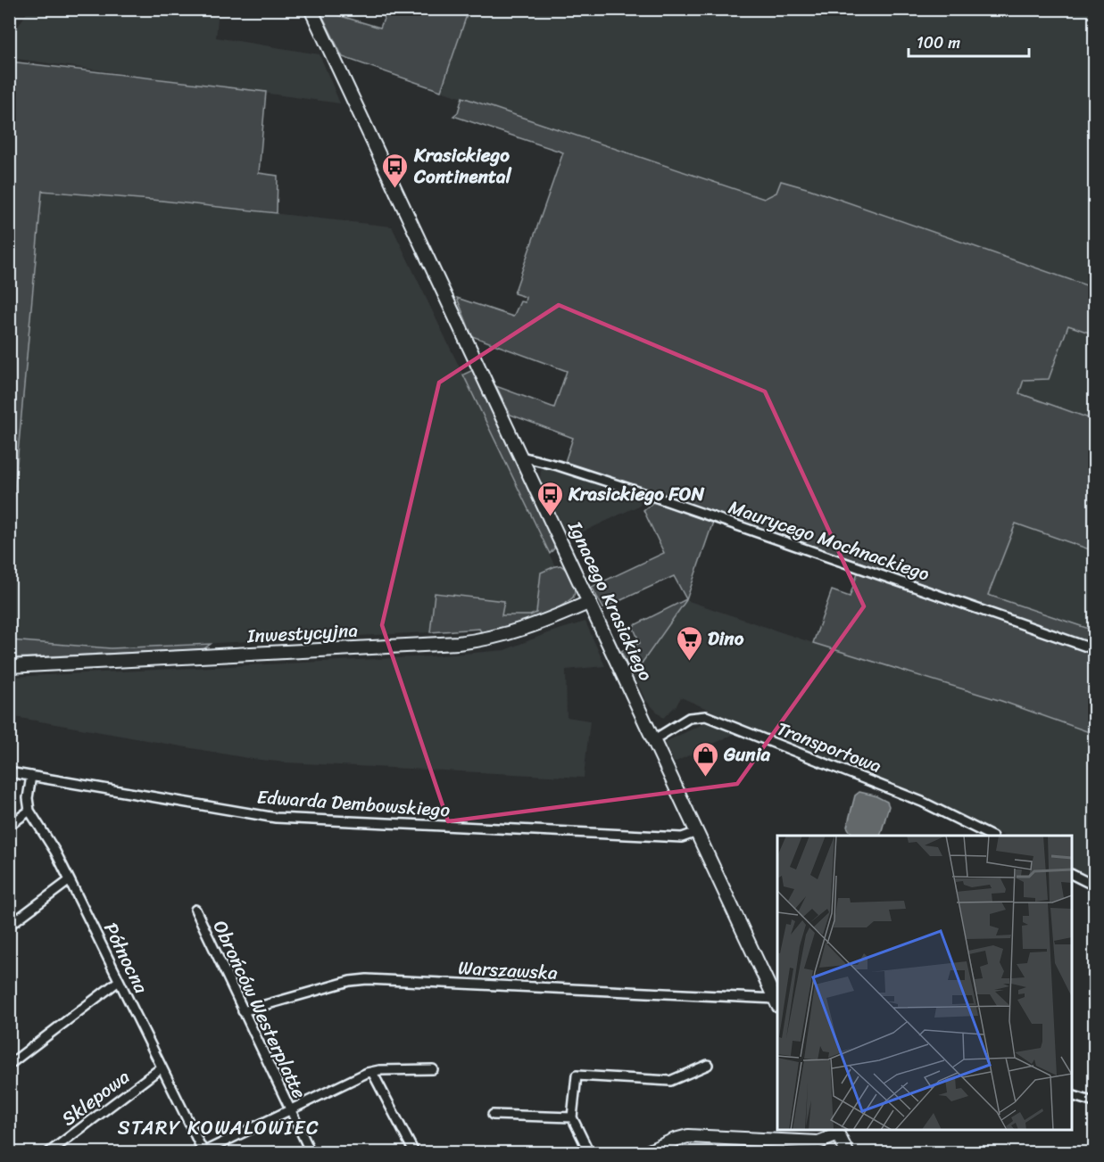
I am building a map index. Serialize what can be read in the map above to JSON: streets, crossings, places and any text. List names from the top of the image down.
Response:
{
  "streets": {
    "street": [
      "Maurycego Mochnackiego",
      "Ignacego Krasickiego",
      "Inwestycyjna",
      "Transportowa",
      "Edwarda Dembowskiego",
      "Północna",
      "Warszawska",
      "Obrońców Westerplatte",
      "Sklepowa"
    ]
  },
  "crossings": [
    ["Maurycego Mochnackiego", "Ignacego Krasickiego"],
    ["Ignacego Krasickiego", "Inwestycyjna"],
    ["Ignacego Krasickiego", "Transportowa"],
    ["Ignacego Krasickiego", "Edwarda Dembowskiego"],
    ["Ignacego Krasickiego", "Warszawska"],
    ["Północna", "Sklepowa"],
    ["Warszawska", "Obrońców Westerplatte"]
  ],
  "districts": ["STARY KOWALOWIEC"],
  "places": {
    "bus stop": ["Krasickiego Continental", "Krasickiego FON"],
    "supermarket": ["Dino"],
    "shop": ["Gunia"]
  },
  "scale_bar": "100 m"
}
